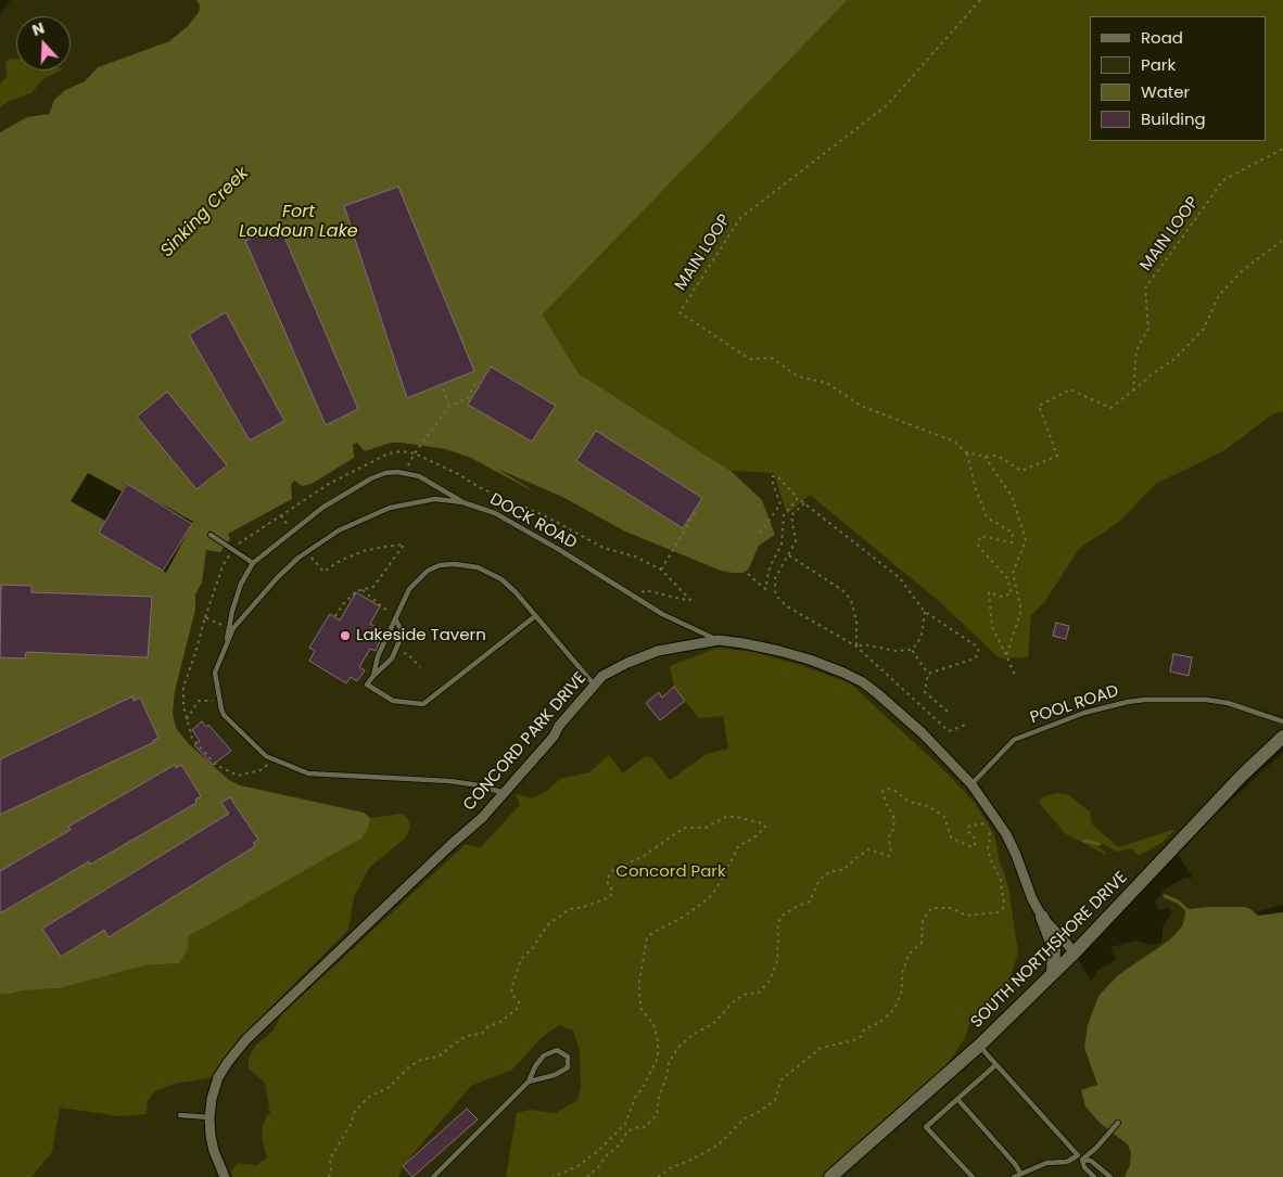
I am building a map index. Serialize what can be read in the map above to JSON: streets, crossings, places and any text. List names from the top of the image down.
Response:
{
  "streets": {
    "main road": ["SOUTH NORTHSHORE DRIVE"],
    "street": ["CONCORD PARK DRIVE"],
    "lane": ["DOCK ROAD", "POOL ROAD"],
    "path": ["MAIN LOOP"]
  },
  "crossings": [
    ["DOCK ROAD", "CONCORD PARK DRIVE"],
    ["POOL ROAD", "CONCORD PARK DRIVE"],
    ["CONCORD PARK DRIVE", "SOUTH NORTHSHORE DRIVE"]
  ],
  "water": ["Sinking Creek", "Fort Loudoun Lake"],
  "parks": ["Concord Park"],
  "places": ["Lakeside Tavern"],
  "legend": [
    "Road",
    "Park",
    "Water",
    "Building"
  ],
  "north": "top"
}
